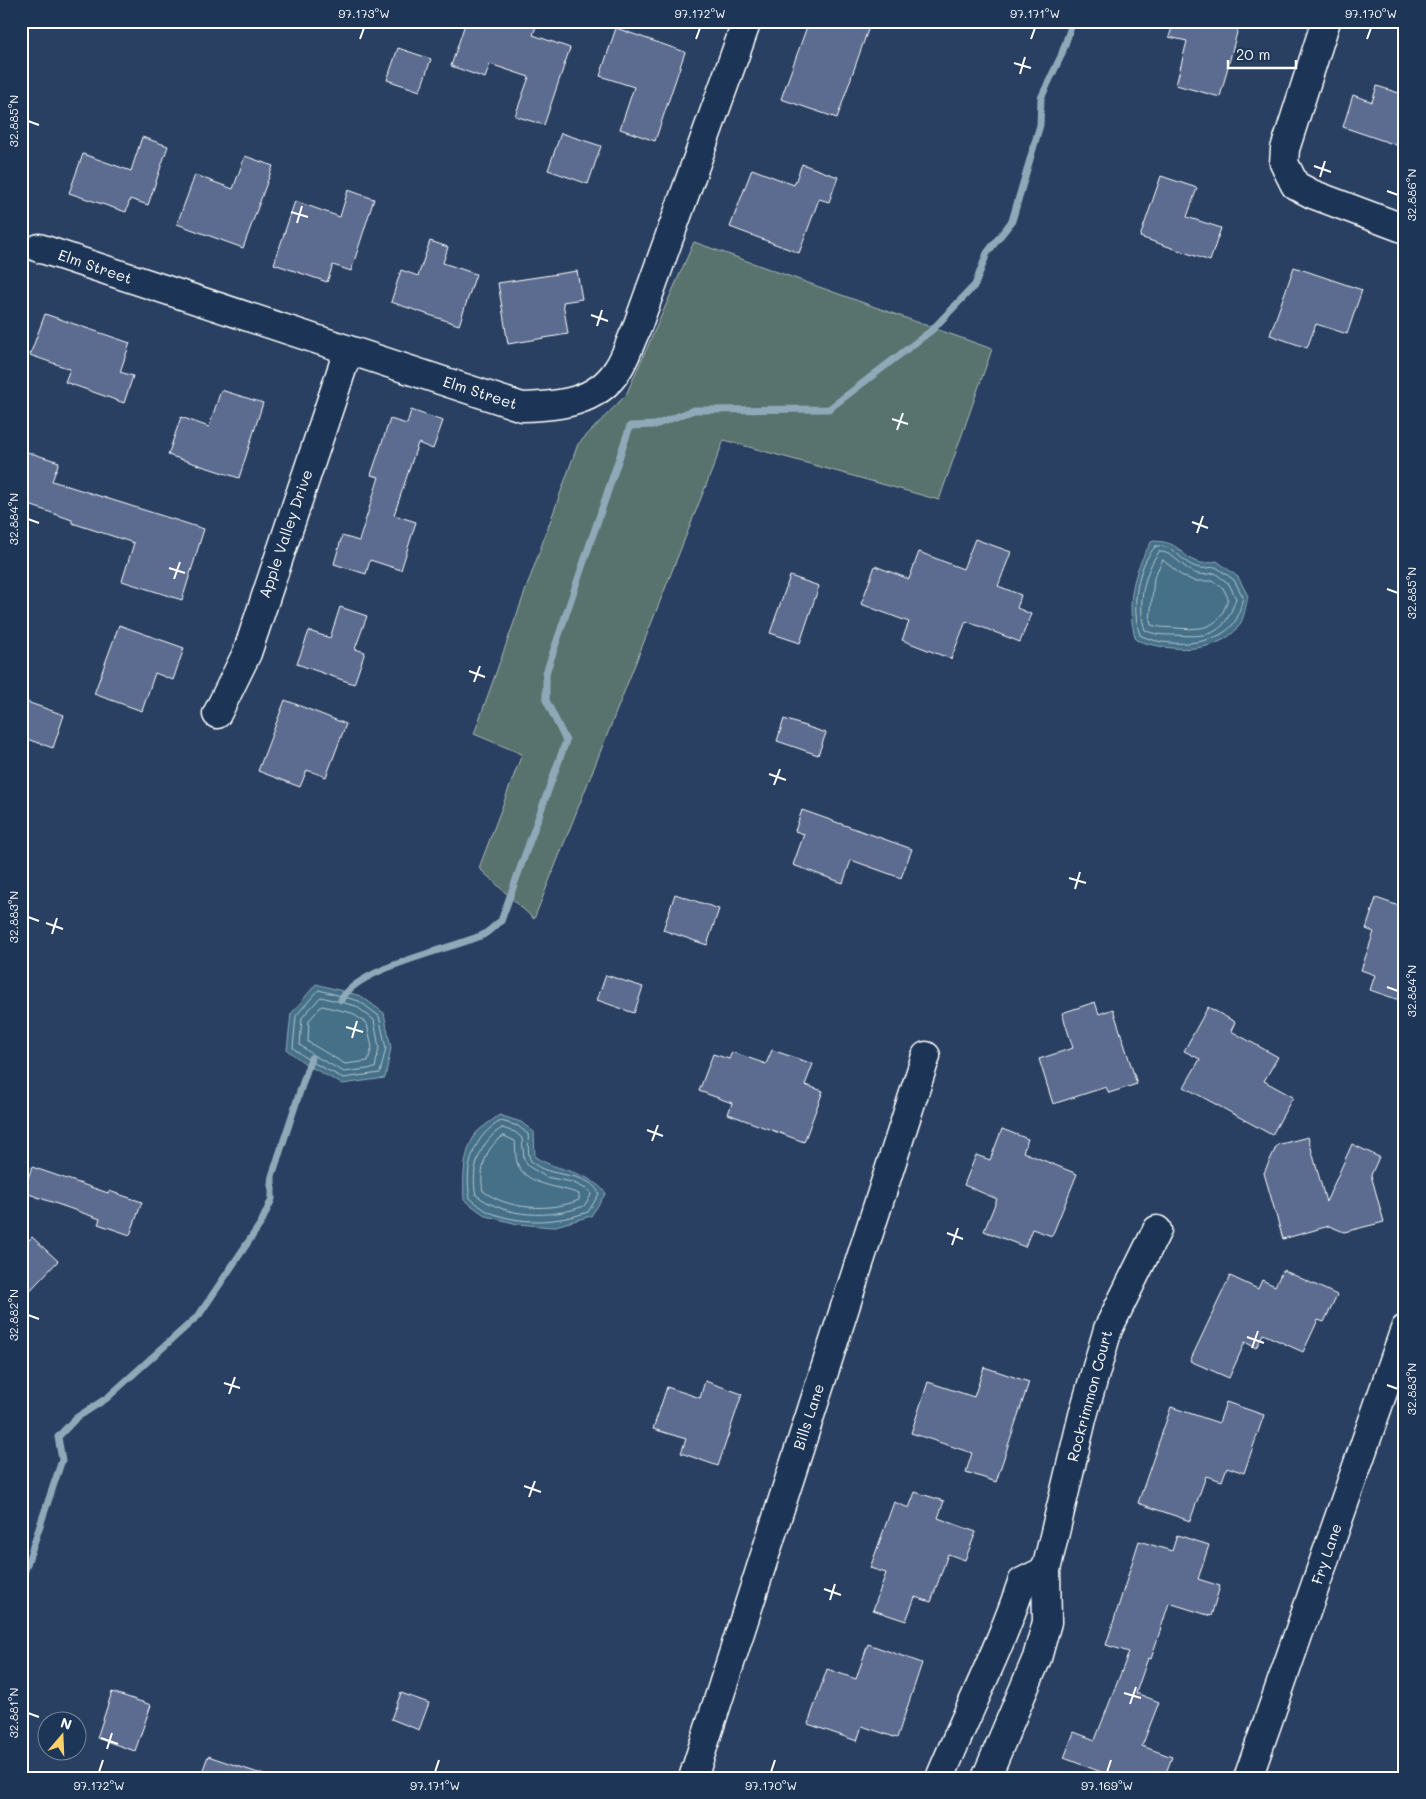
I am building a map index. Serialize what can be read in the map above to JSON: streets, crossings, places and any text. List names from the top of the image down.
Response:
{
  "streets": {
    "street": [
      "Elm Street",
      "Apple Valley Drive",
      "Rockrimmon Court",
      "Bills Lane",
      "Fry Lane"
    ]
  },
  "crossings": [
    ["Elm Street", "Apple Valley Drive"]
  ],
  "scale_bar": "20 m",
  "north": "top",
  "coordinates": [
    "97.173°W",
    "97.172°W",
    "97.171°W",
    "97.170°W",
    "32.885°N",
    "32.886°N",
    "32.884°N",
    "32.883°N",
    "32.882°N",
    "32.881°N",
    "97.169°W"
  ]
}
